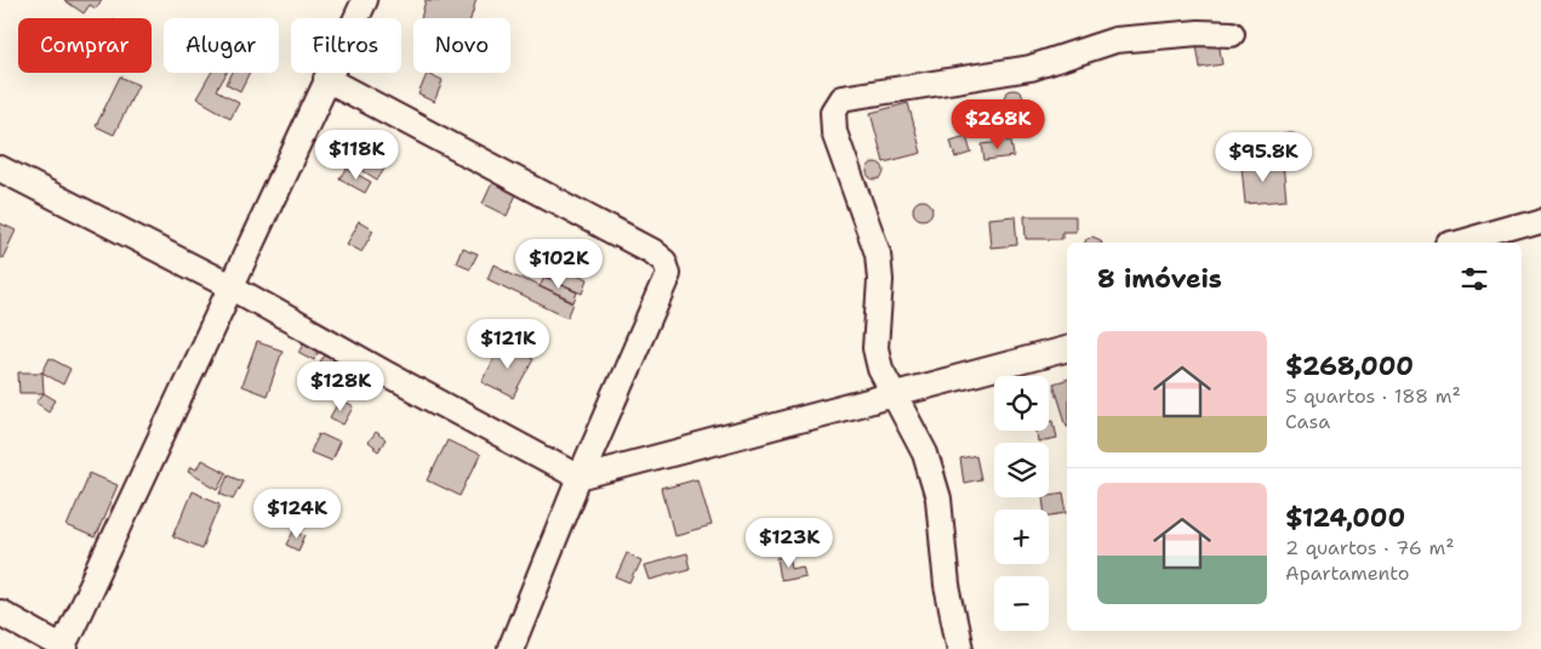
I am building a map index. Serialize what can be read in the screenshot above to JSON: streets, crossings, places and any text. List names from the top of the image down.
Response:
{
  "page": {
    "chip": [
      "Comprar",
      "Alugar",
      "Filtros",
      "Novo"
    ],
    "price": [
      "$268K",
      "$118K",
      "$95.8K",
      "$102K",
      "$121K",
      "$128K",
      "$124K",
      "$123K"
    ],
    "heading": "8 imóveis",
    "list": [
      {
        "name": "$268,000",
        "note": "5 quartos · 188 m² · Casa"
      },
      {
        "name": "$124,000",
        "note": "2 quartos · 76 m² · Apartamento"
      }
    ],
    "map_buttons": ["+", "−"]
  }
}
